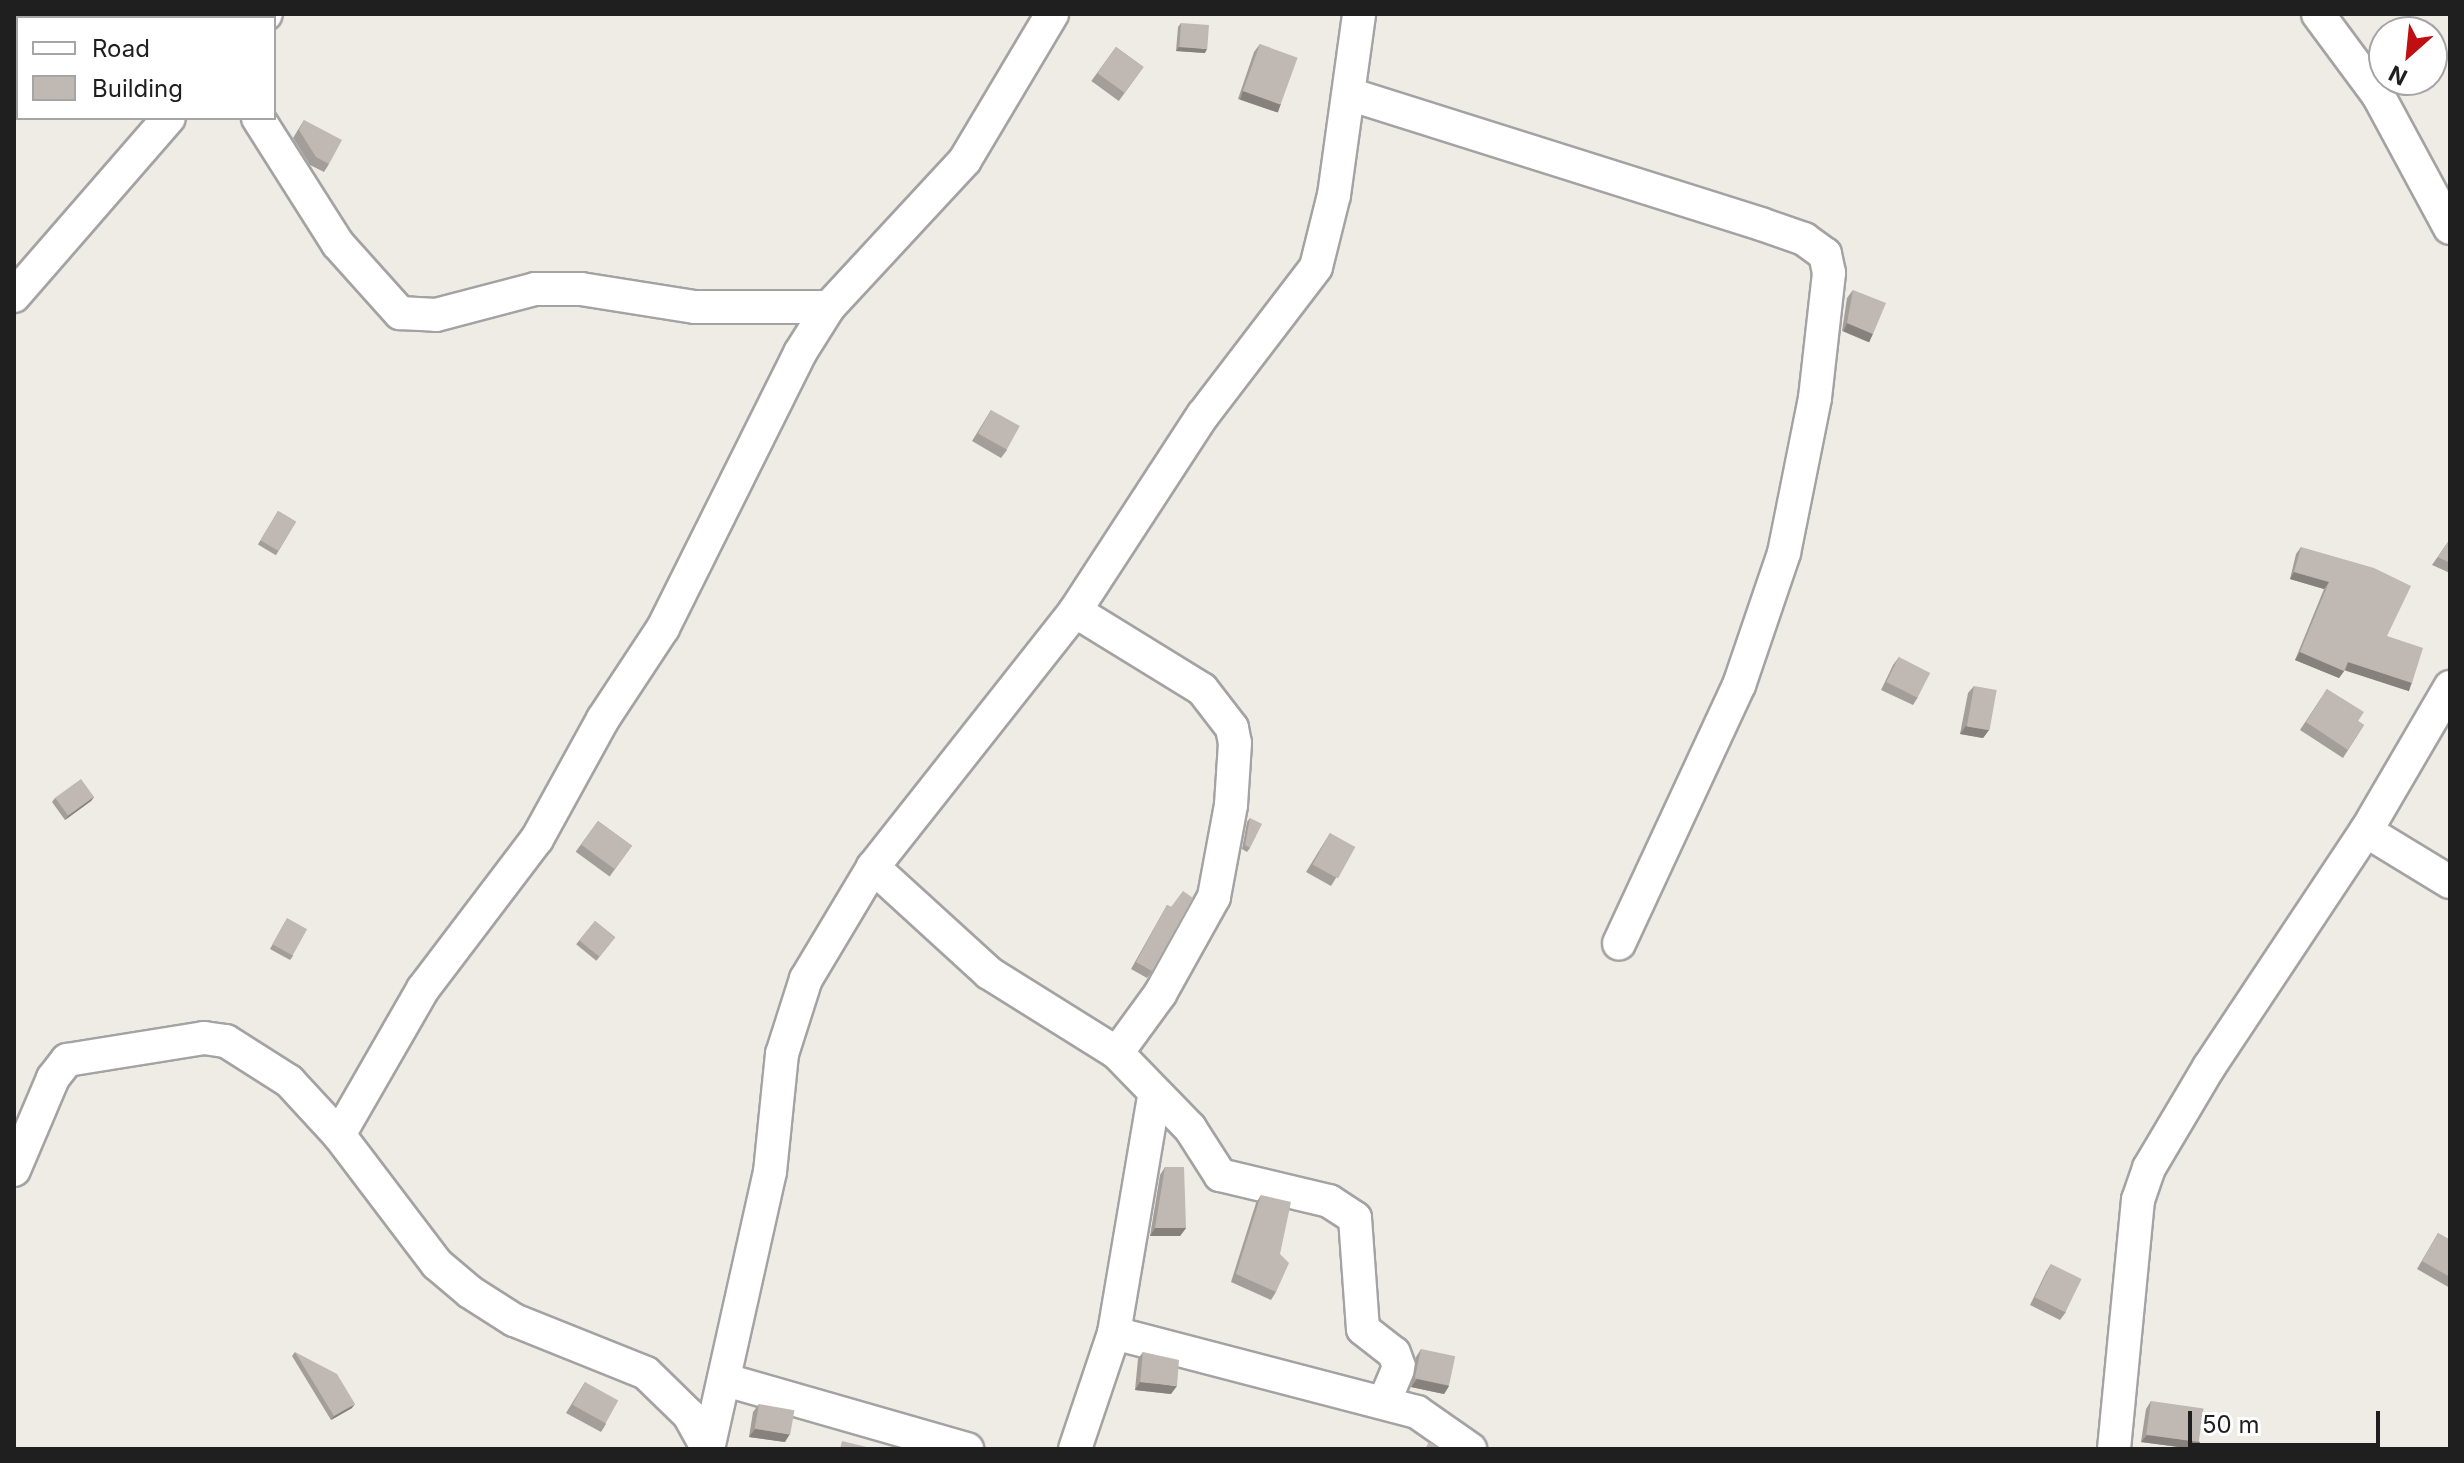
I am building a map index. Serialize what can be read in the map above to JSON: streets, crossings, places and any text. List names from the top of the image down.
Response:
{
  "legend": ["Road", "Building"],
  "scale_bar": "50 m",
  "north": "bottom left"
}
